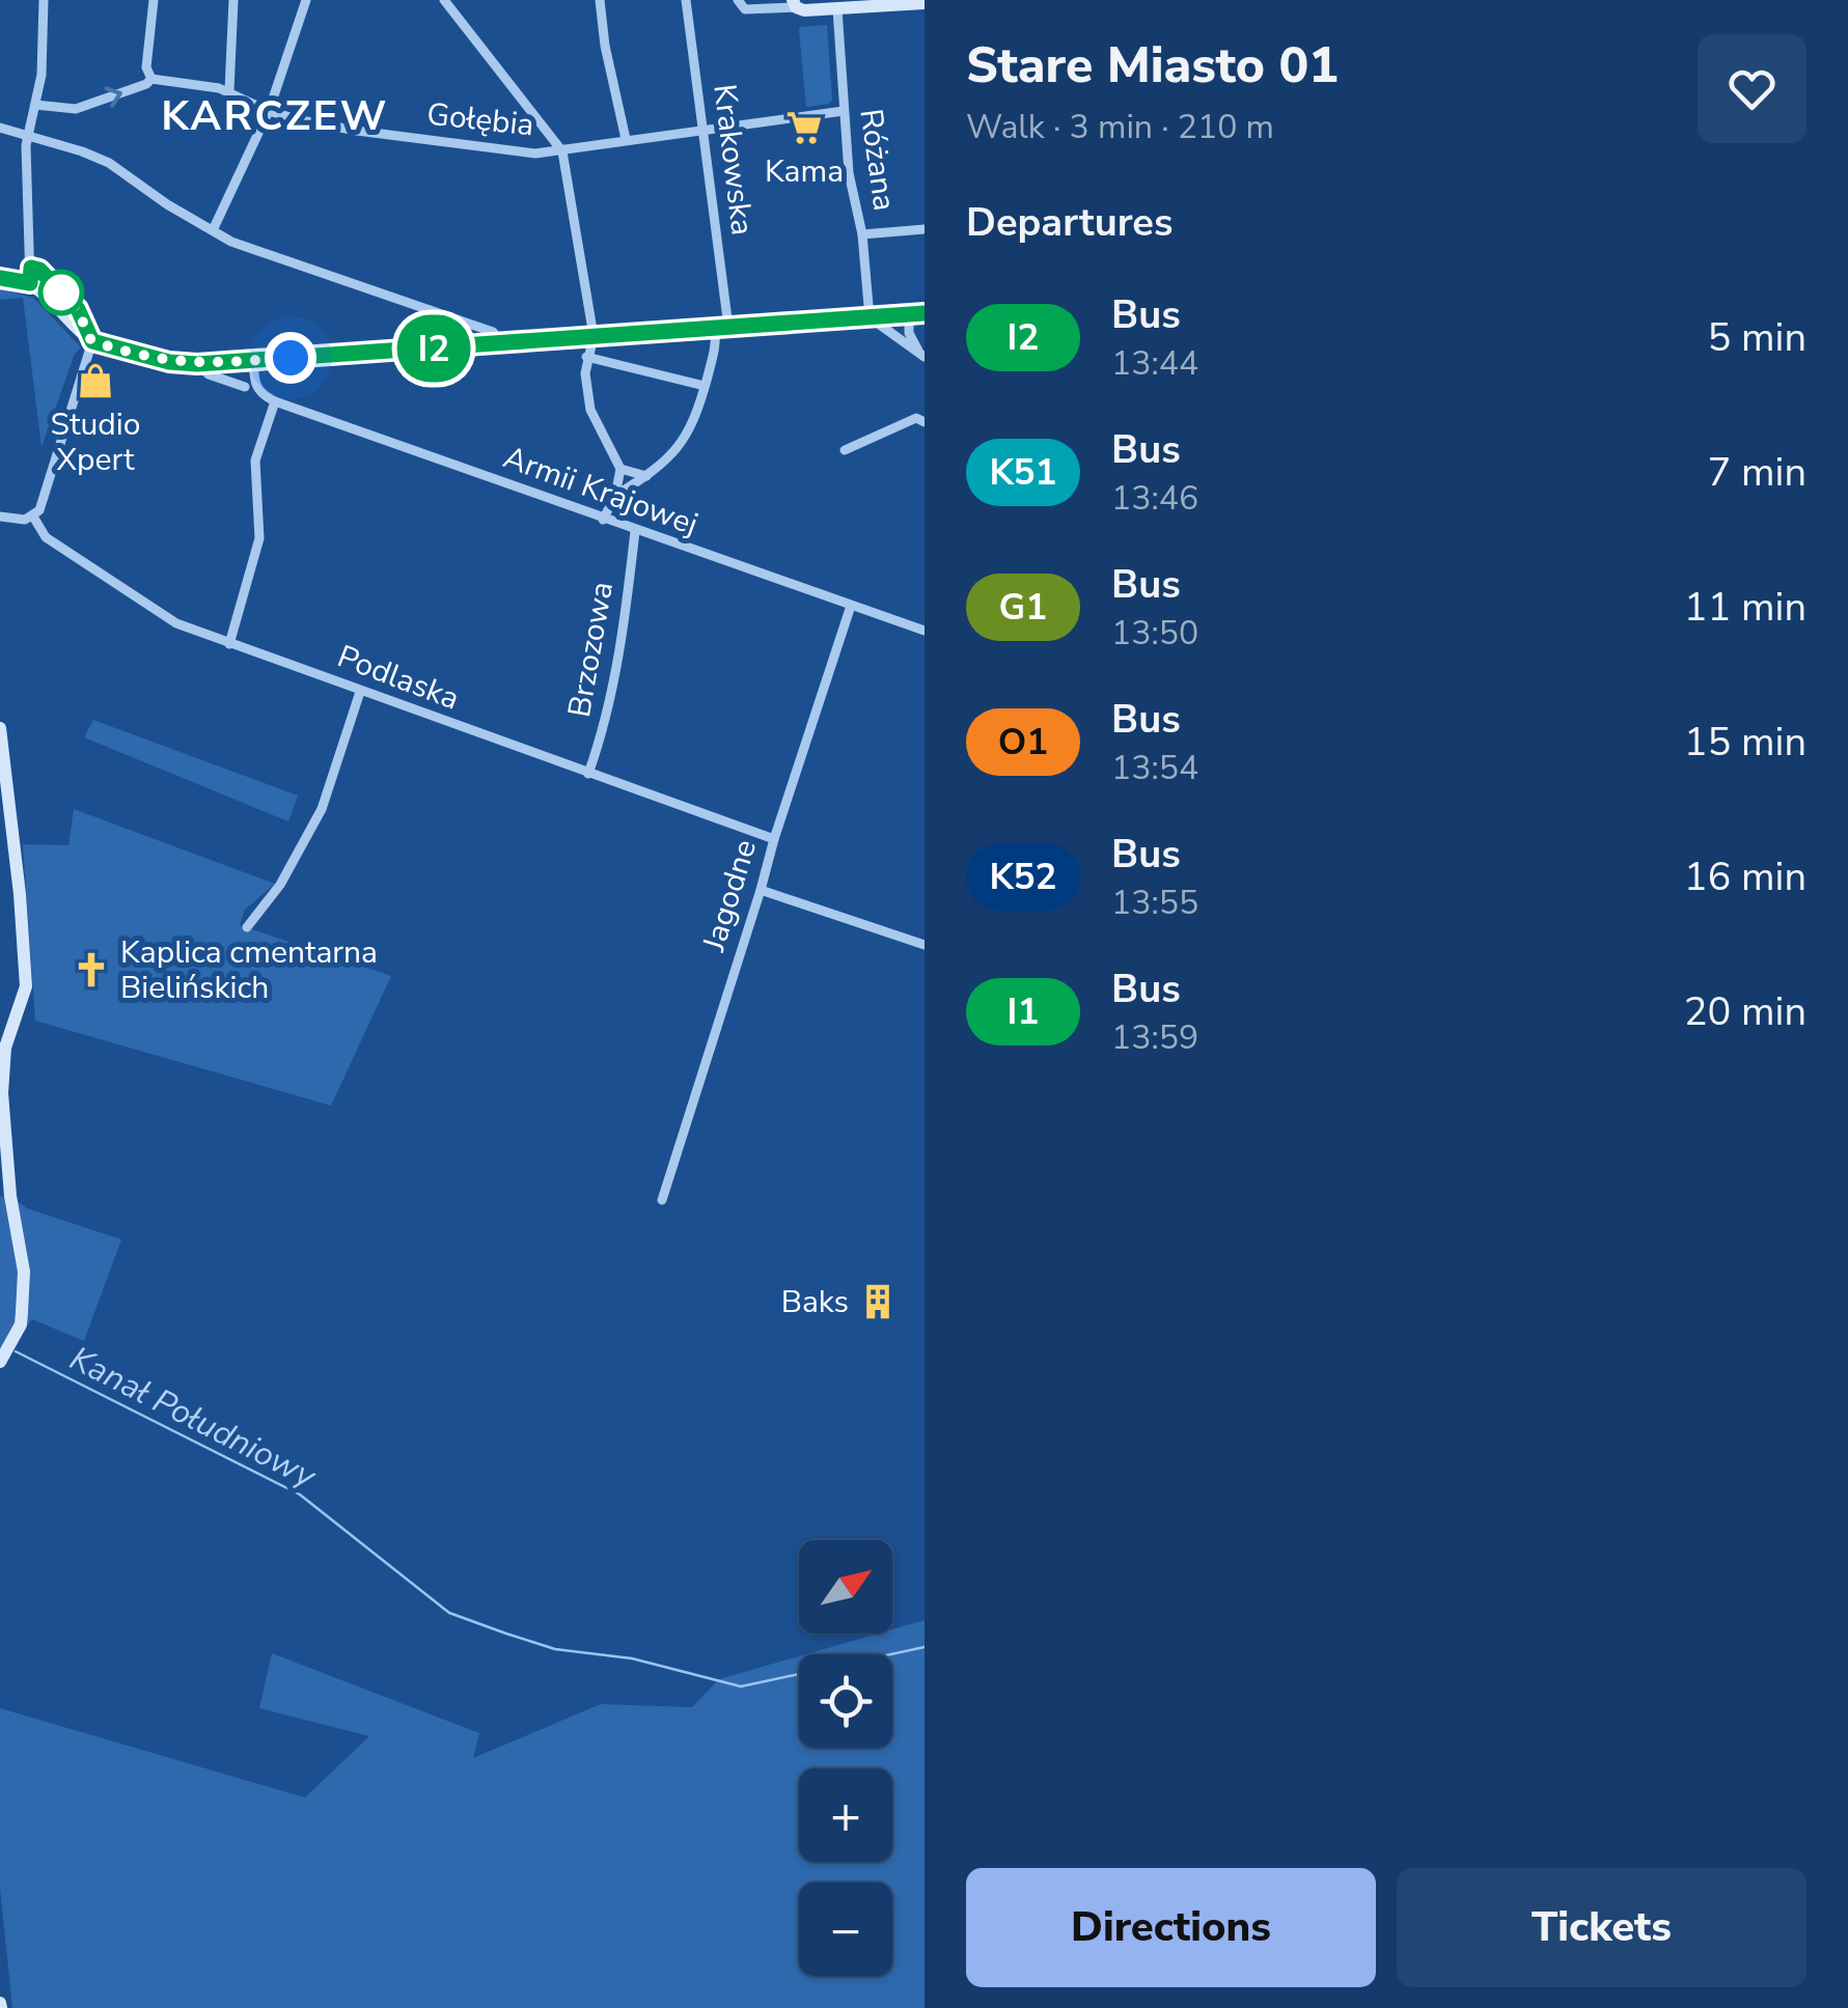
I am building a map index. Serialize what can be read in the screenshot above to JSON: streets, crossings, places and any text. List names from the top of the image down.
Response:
{
  "streets": {
    "street": [
      "Gołębia",
      "Krakowska",
      "Różana",
      "Armii Krajowej",
      "Brzozowa",
      "Podlaska",
      "Jagodne"
    ]
  },
  "crossings": [
    ["Armii Krajowej", "Brzozowa"],
    ["Armii Krajowej", "Jagodne"],
    ["Brzozowa", "Podlaska"],
    ["Podlaska", "Jagodne"]
  ],
  "districts": ["KARCZEW"],
  "water": ["Kanał Południowy"],
  "places": {
    "supermarket": ["Kama"],
    "shop": ["Studio Xpert"],
    "church": ["Kaplica cmentarna Bielińskich"],
    "building": ["Baks"]
  },
  "lines": ["bus line I2"],
  "north": "top right",
  "page": {
    "on_map": "I2",
    "heading": [
      ["Stare Miasto 01", "Walk · 3 min · 210 m"],
      "Departures"
    ],
    "list": [
      {
        "mark": "I2",
        "name": "Bus",
        "note": "13:44",
        "value": "5 min"
      },
      {
        "mark": "K51",
        "name": "Bus",
        "note": "13:46",
        "value": "7 min"
      },
      {
        "mark": "G1",
        "name": "Bus",
        "note": "13:50",
        "value": "11 min"
      },
      {
        "mark": "O1",
        "name": "Bus",
        "note": "13:54",
        "value": "15 min"
      },
      {
        "mark": "K52",
        "name": "Bus",
        "note": "13:55",
        "value": "16 min"
      },
      {
        "mark": "I1",
        "name": "Bus",
        "note": "13:59",
        "value": "20 min"
      }
    ],
    "map_buttons": ["+", "−"],
    "buttons": ["Directions", "Tickets"]
  }
}
